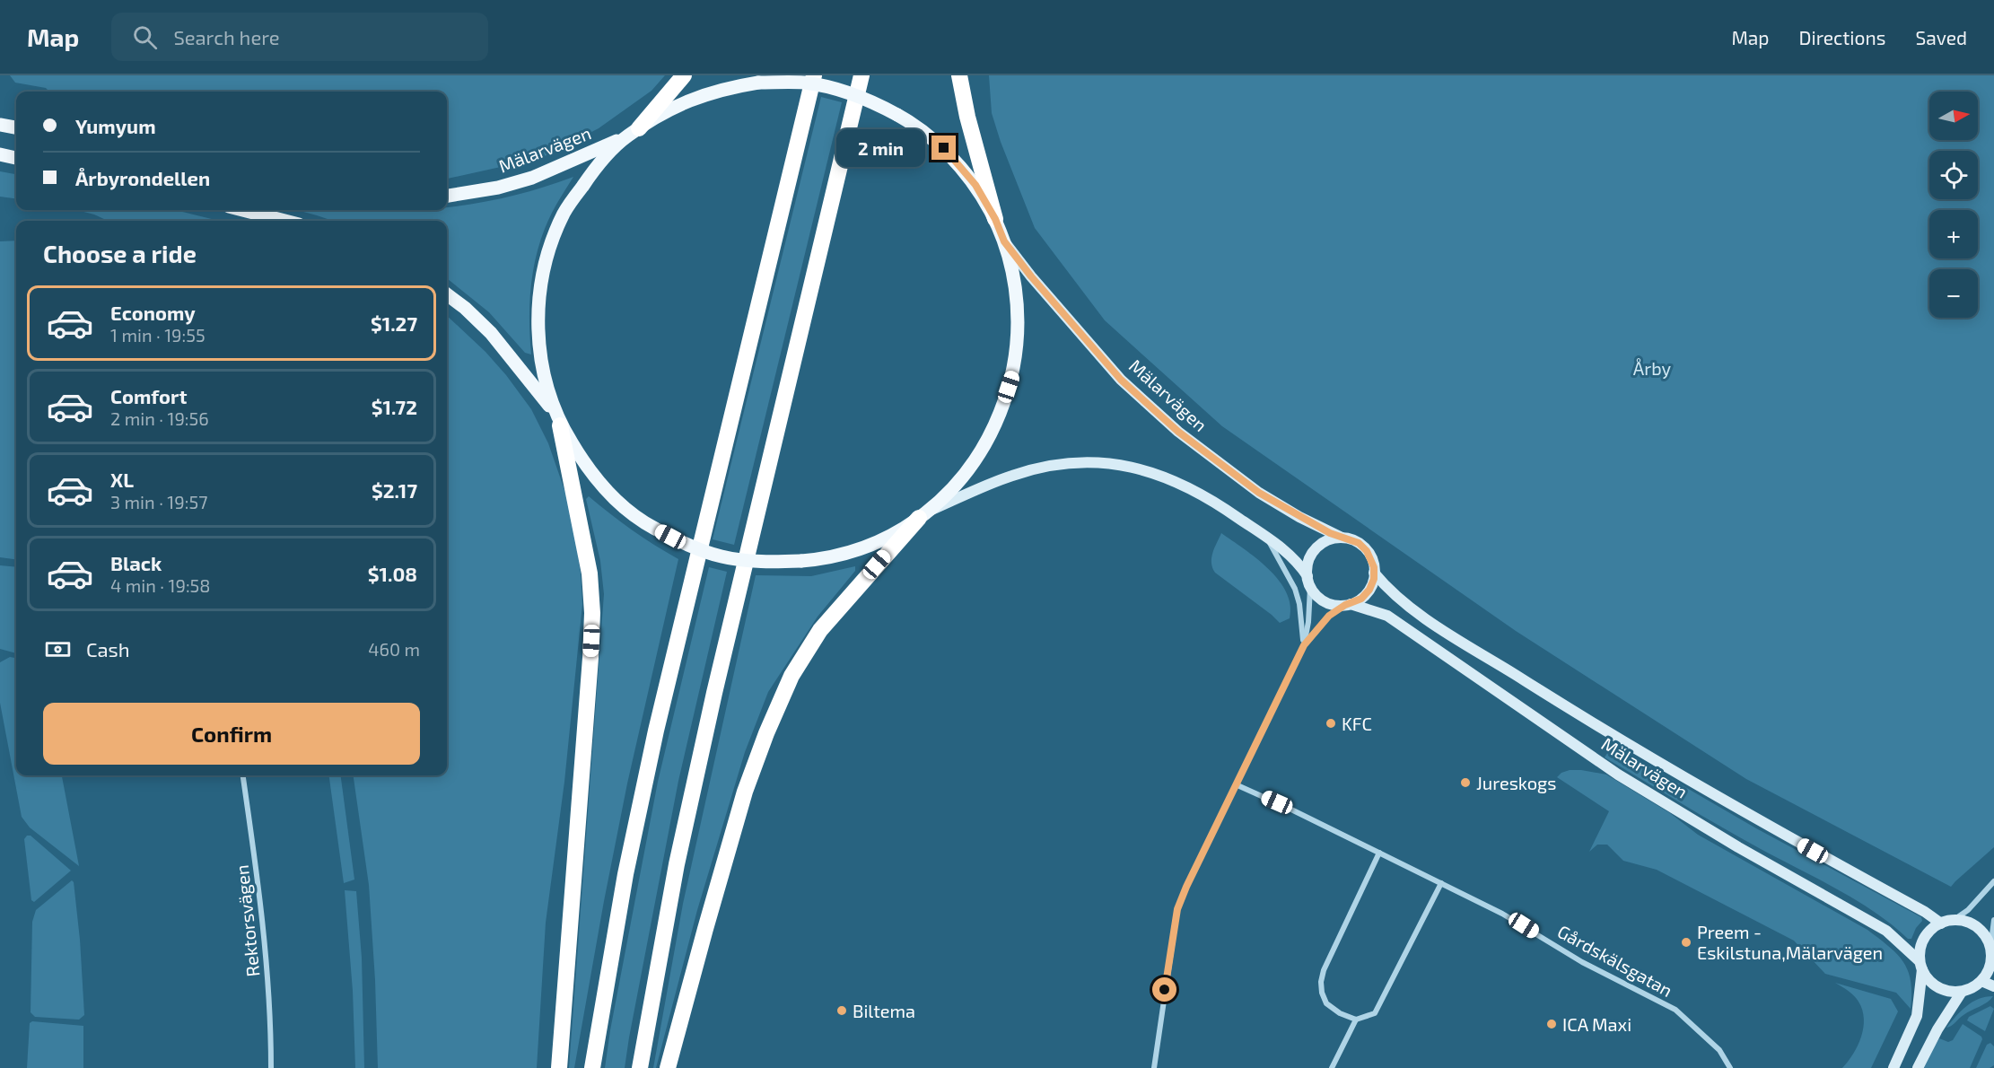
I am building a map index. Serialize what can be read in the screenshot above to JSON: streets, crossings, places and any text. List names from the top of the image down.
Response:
{
  "streets": {
    "main road": ["Mälarvägen"],
    "street": ["Rektorsvägen", "Gårdskälsgatan"]
  },
  "parks": ["Årby"],
  "places": [
    "KFC",
    "Jureskogs",
    "Preem - Eskilstuna,Mälarvägen",
    "Biltema",
    "ICA Maxi"
  ],
  "north": "right",
  "page": {
    "header": "Map",
    "search": "Search here",
    "nav": ["Map", "Directions", "Saved"],
    "map_buttons": ["+", "−"],
    "banner": ["Yumyum", "Årbyrondellen"],
    "bubble": "2 min",
    "heading": "Choose a ride",
    "list": [
      {
        "name": "Economy",
        "note": "1 min · 19:55",
        "value": "$1.27"
      },
      {
        "name": "Comfort",
        "note": "2 min · 19:56",
        "value": "$1.72"
      },
      {
        "name": "XL",
        "note": "3 min · 19:57",
        "value": "$2.17"
      },
      {
        "name": "Black",
        "note": "4 min · 19:58",
        "value": "$1.08"
      }
    ],
    "pay": ["Cash", "460 m"],
    "buttons": "Confirm"
  }
}
